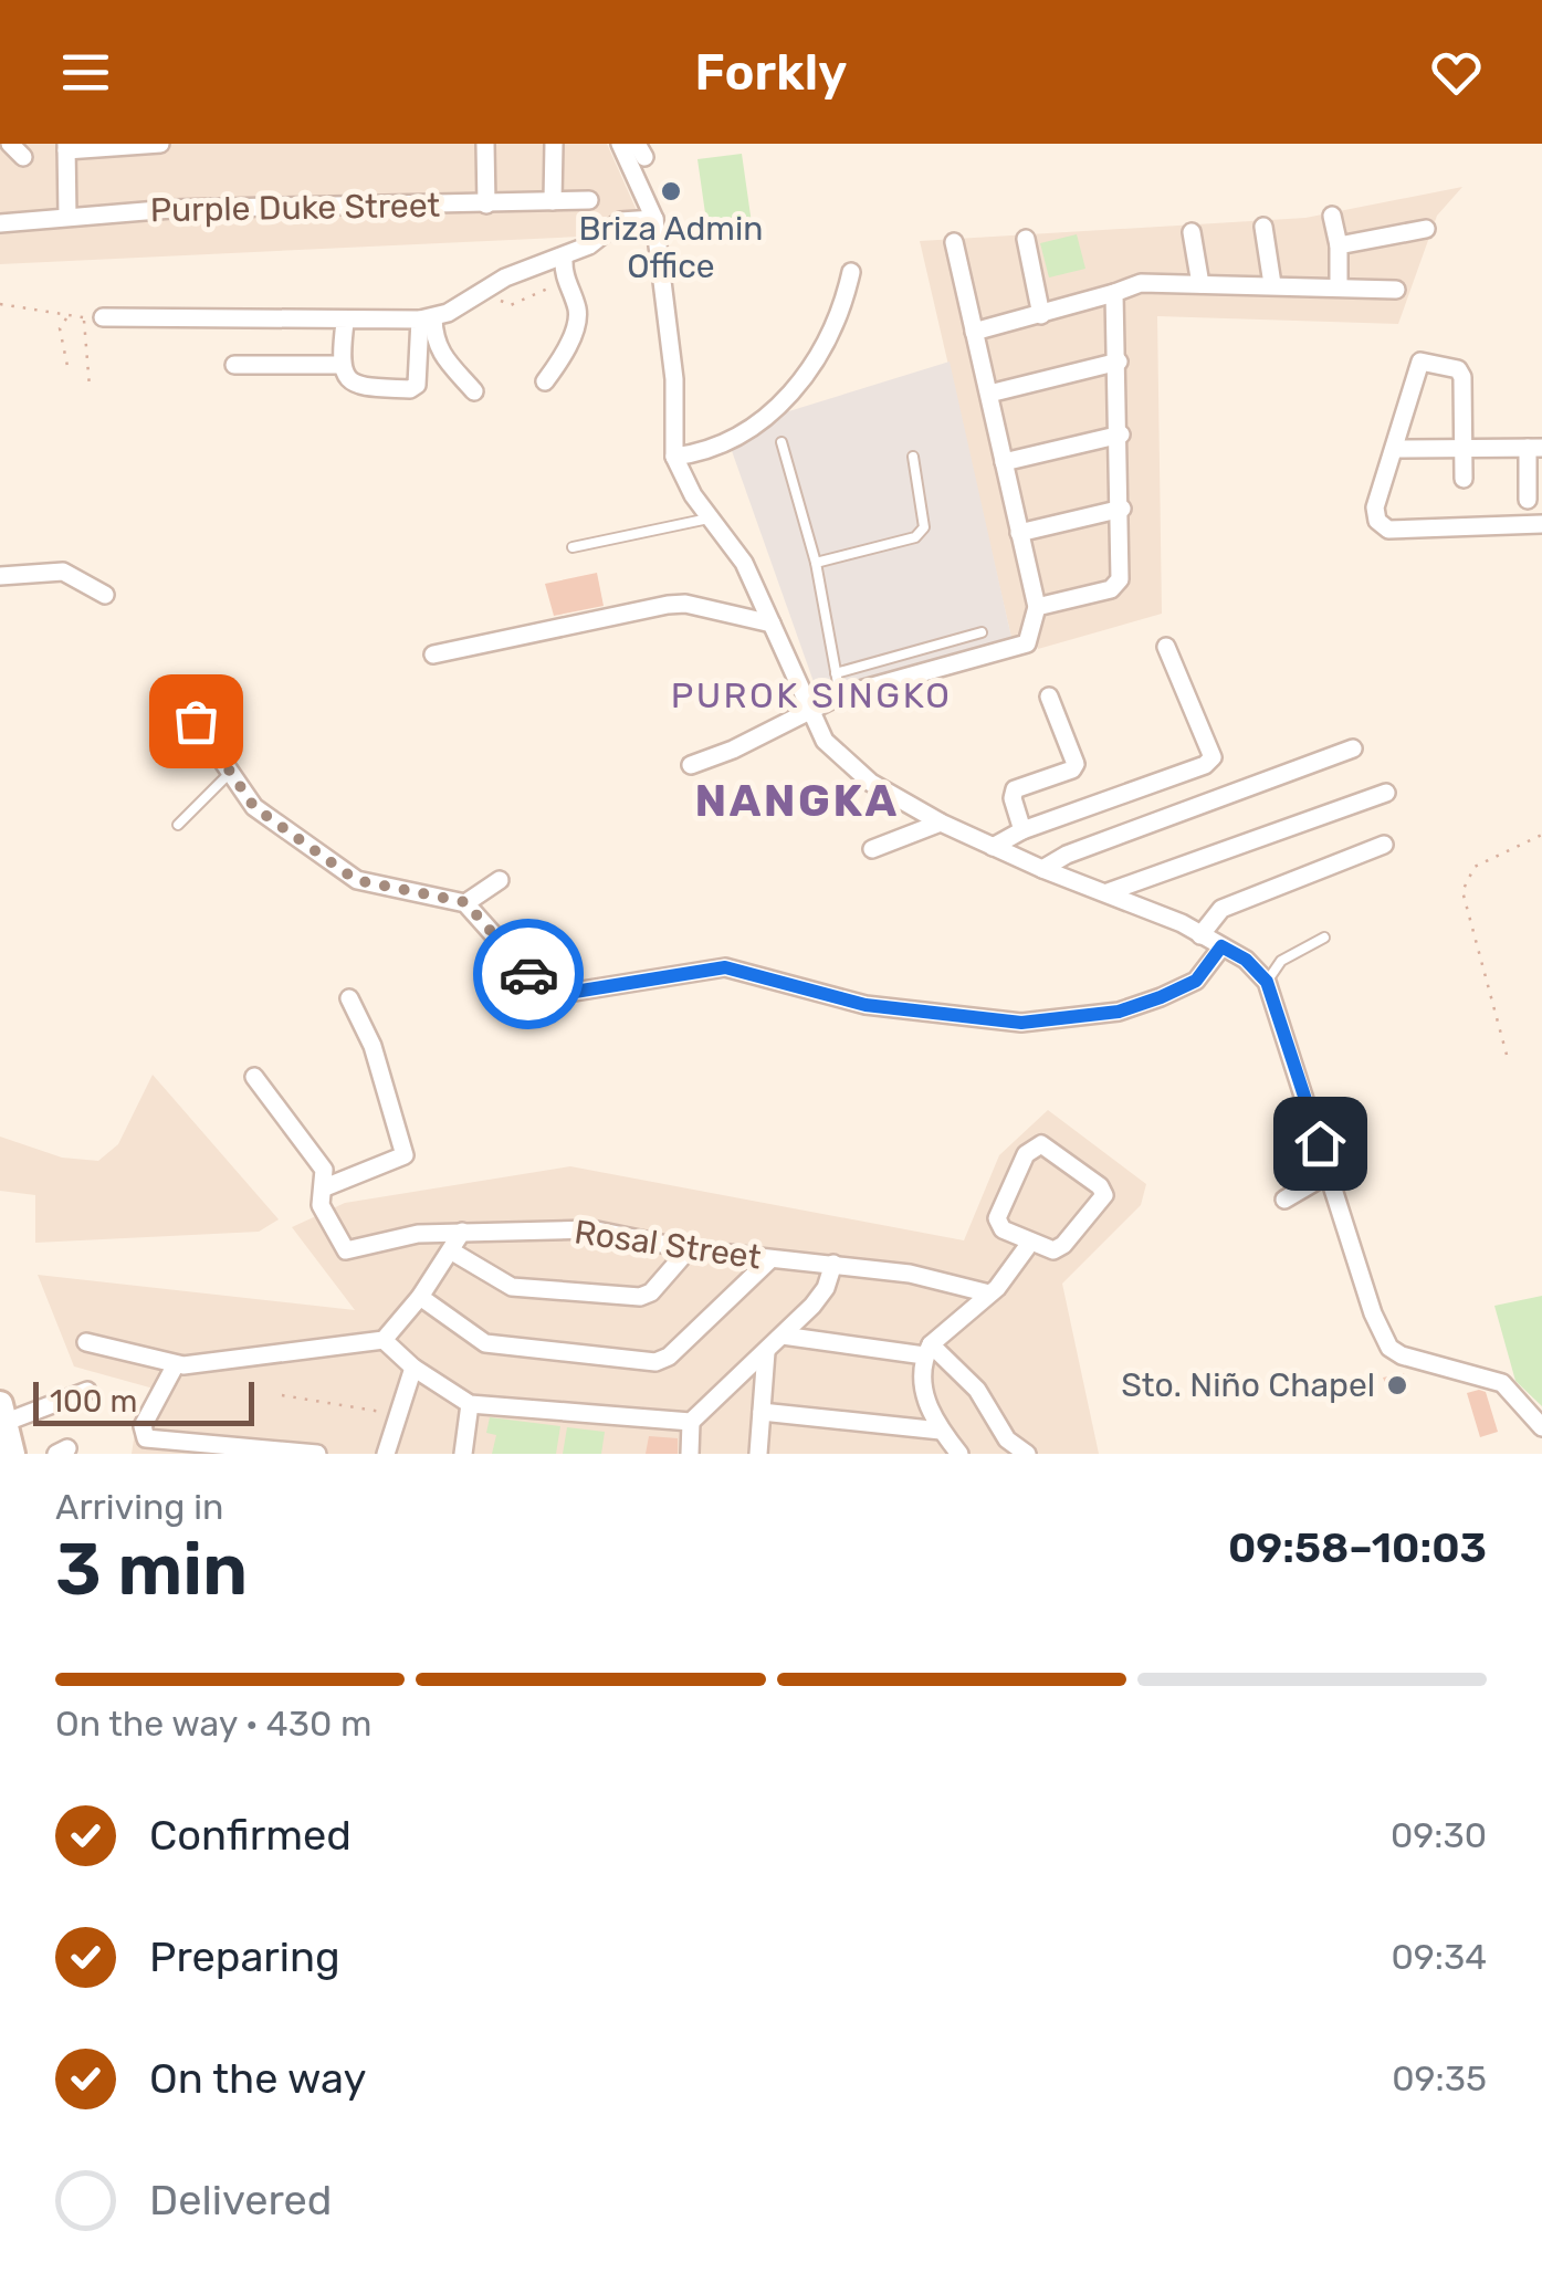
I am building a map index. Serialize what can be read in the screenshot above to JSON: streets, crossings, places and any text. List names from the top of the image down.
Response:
{
  "streets": {
    "street": ["Purple Duke Street", "Rosal Street"]
  },
  "districts": ["PUROK SINGKO", "NANGKA"],
  "places": ["Briza Admin Office", "Sto. Niño Chapel"],
  "scale_bar": "100 m",
  "page": {
    "header": "Forkly",
    "scale": "100 m",
    "heading": ["3 min", "Arriving in", "09:58–10:03"],
    "bar": "On the way · 430 m",
    "list": [
      ["Confirmed", "09:30"],
      ["Preparing", "09:34"],
      ["On the way", "09:35"],
      "Delivered"
    ]
  }
}
